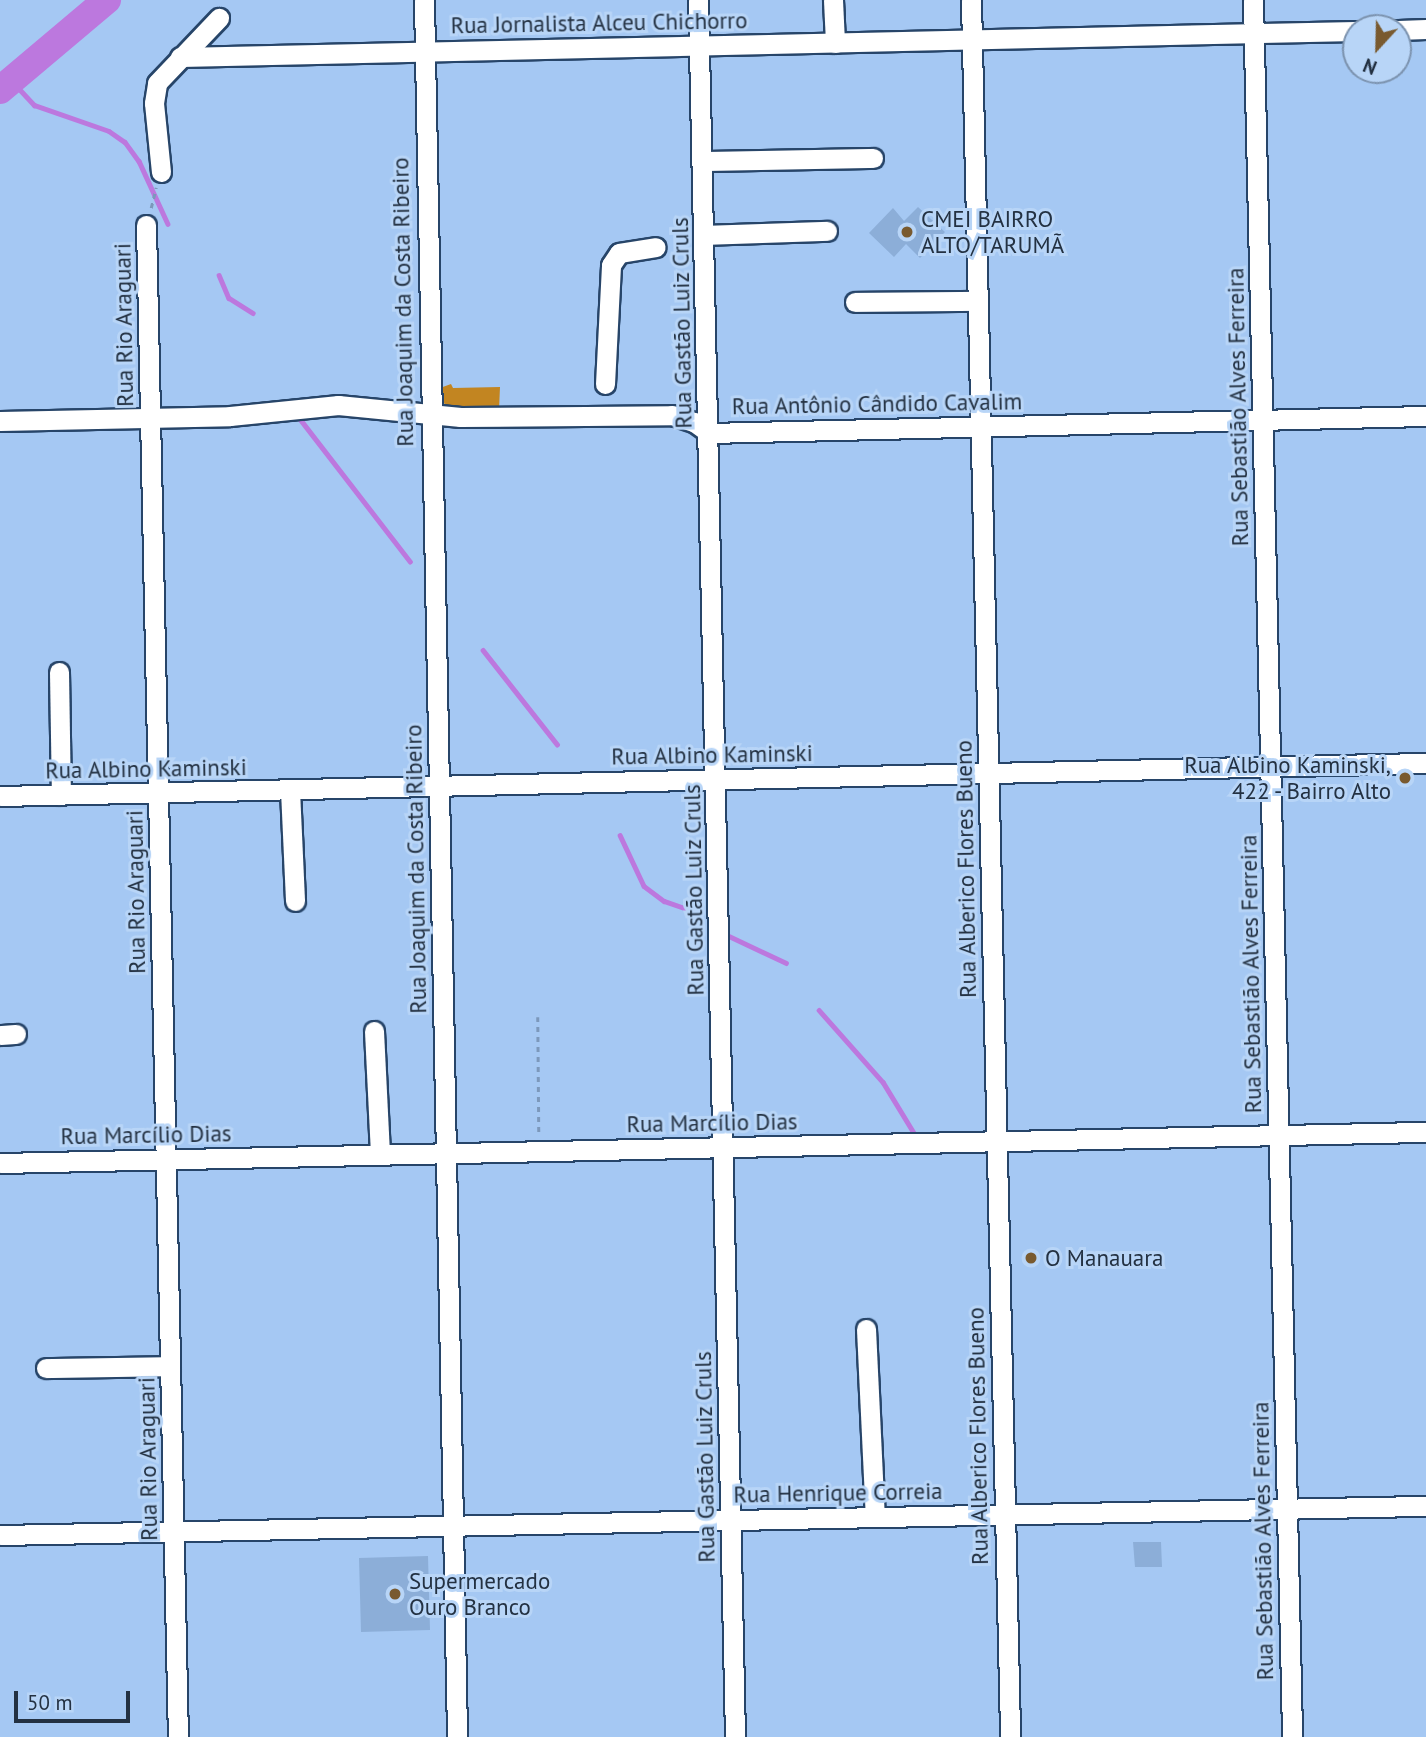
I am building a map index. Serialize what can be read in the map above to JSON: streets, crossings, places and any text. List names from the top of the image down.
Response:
{
  "streets": {
    "street": [
      "Rua Jornalista Alceu Chichorro",
      "Rua Joaquim da Costa Ribeiro",
      "Rua Gastão Luiz Cruls",
      "Rua Rio Araguari",
      "Rua Antônio Cândido Cavalim",
      "Rua Sebastião Alves Ferreira",
      "Rua Albino Kaminski",
      "Rua Alberico Flores Bueno",
      "Rua Marcílio Dias",
      "Rua Henrique Correia"
    ]
  },
  "crossings": [
    ["Rua Jornalista Alceu Chichorro", "Rua Joaquim da Costa Ribeiro"],
    ["Rua Jornalista Alceu Chichorro", "Rua Gastão Luiz Cruls"],
    ["Rua Jornalista Alceu Chichorro", "Rua Sebastião Alves Ferreira"],
    ["Rua Jornalista Alceu Chichorro", "Rua Alberico Flores Bueno"],
    ["Rua Joaquim da Costa Ribeiro", "Rua Antônio Cândido Cavalim"],
    ["Rua Joaquim da Costa Ribeiro", "Rua Albino Kaminski"],
    ["Rua Joaquim da Costa Ribeiro", "Rua Marcílio Dias"],
    ["Rua Joaquim da Costa Ribeiro", "Rua Henrique Correia"],
    ["Rua Gastão Luiz Cruls", "Rua Antônio Cândido Cavalim"],
    ["Rua Gastão Luiz Cruls", "Rua Albino Kaminski"],
    ["Rua Gastão Luiz Cruls", "Rua Marcílio Dias"],
    ["Rua Gastão Luiz Cruls", "Rua Henrique Correia"],
    ["Rua Rio Araguari", "Rua Antônio Cândido Cavalim"],
    ["Rua Rio Araguari", "Rua Albino Kaminski"],
    ["Rua Rio Araguari", "Rua Marcílio Dias"],
    ["Rua Rio Araguari", "Rua Henrique Correia"],
    ["Rua Antônio Cândido Cavalim", "Rua Sebastião Alves Ferreira"],
    ["Rua Antônio Cândido Cavalim", "Rua Alberico Flores Bueno"],
    ["Rua Sebastião Alves Ferreira", "Rua Albino Kaminski"],
    ["Rua Sebastião Alves Ferreira", "Rua Marcílio Dias"],
    ["Rua Sebastião Alves Ferreira", "Rua Henrique Correia"],
    ["Rua Albino Kaminski", "Rua Alberico Flores Bueno"],
    ["Rua Alberico Flores Bueno", "Rua Marcílio Dias"],
    ["Rua Alberico Flores Bueno", "Rua Henrique Correia"]
  ],
  "places": [
    "CMEI BAIRRO ALTO/TARUMÃ",
    "Rua Albino Kaminski, 422 - Bairro Alto",
    "O Manauara",
    "Supermercado Ouro Branco"
  ],
  "scale_bar": "50 m",
  "north": "bottom"
}
